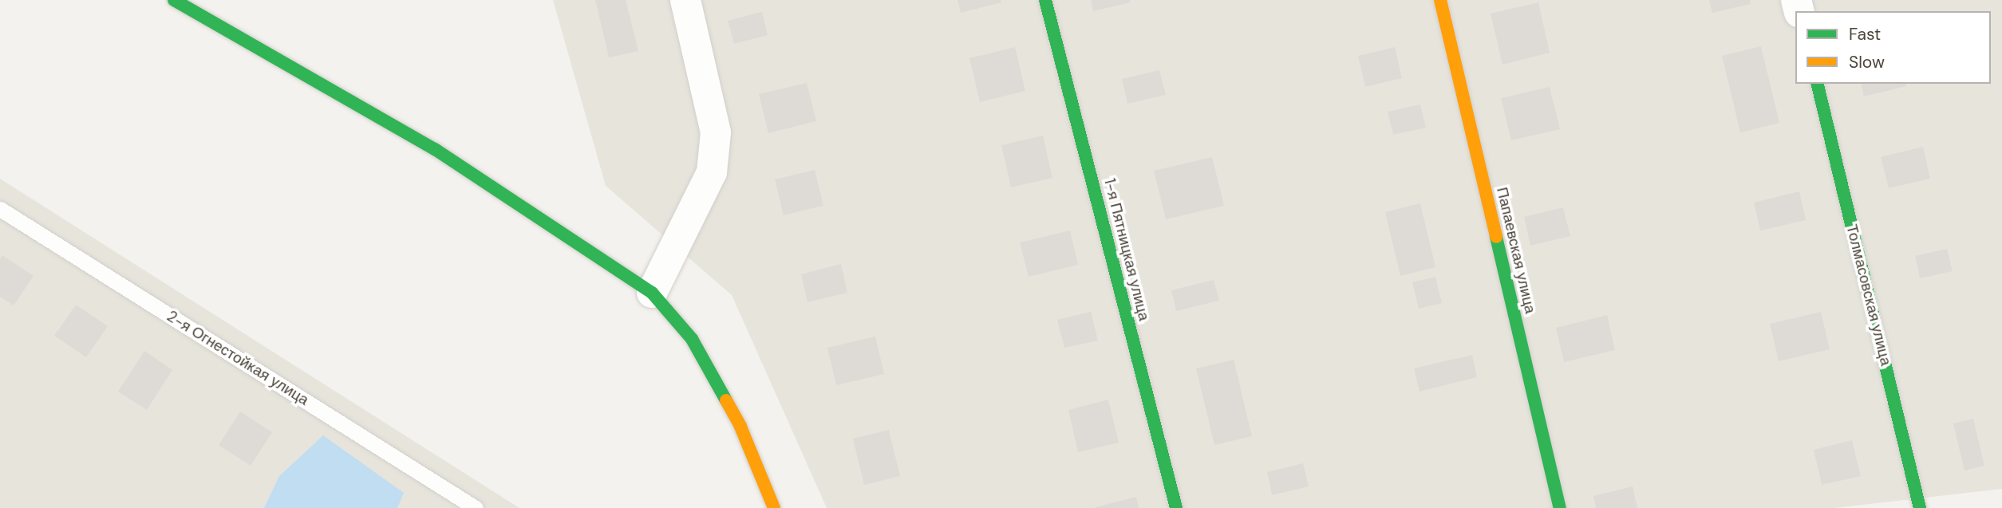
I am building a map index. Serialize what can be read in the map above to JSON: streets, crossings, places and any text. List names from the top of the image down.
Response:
{
  "streets": {
    "street": ["1-я Пятницкая улица", "Папаевская улица", "Толмасовская улица"],
    "lane": ["2-я Огнестойкая улица"]
  },
  "legend": ["Fast", "Slow"]
}
